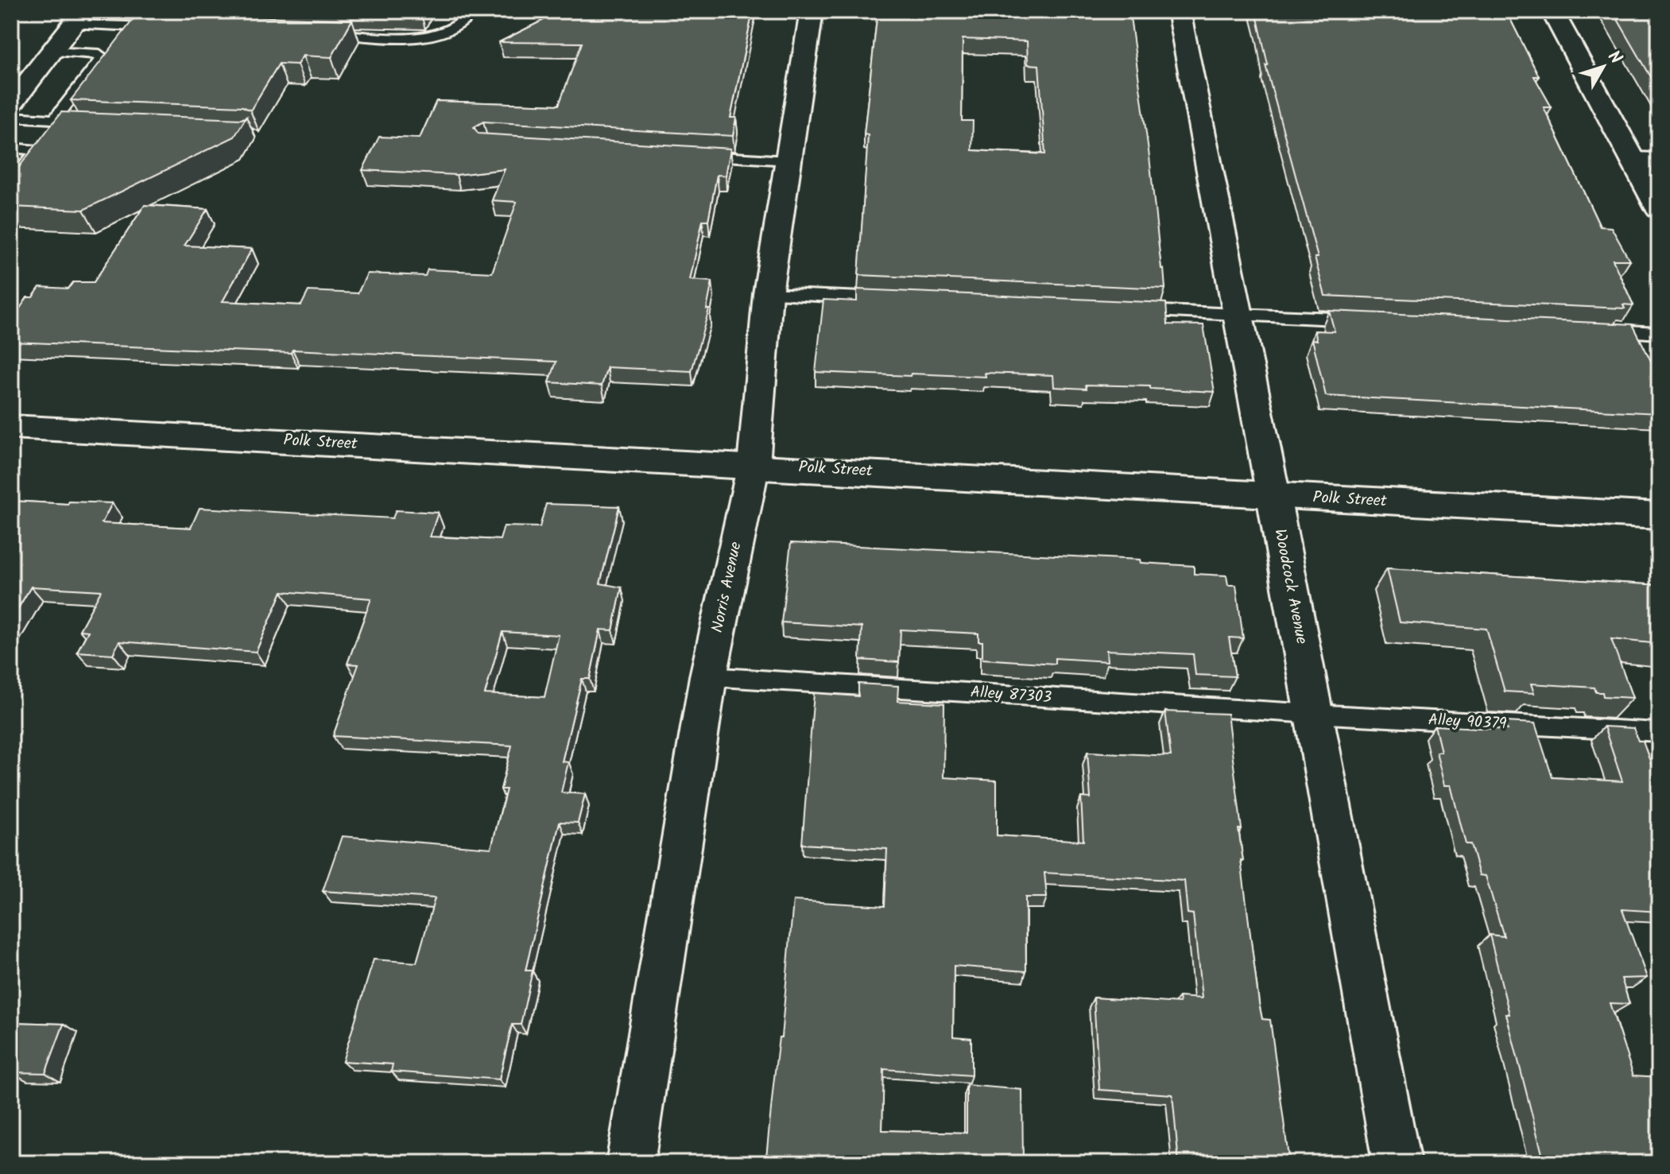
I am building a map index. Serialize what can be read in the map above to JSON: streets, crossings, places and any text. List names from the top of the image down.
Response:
{
  "streets": {
    "street": ["Polk Street", "Woodcock Avenue", "Norris Avenue"],
    "lane": ["Alley 87303", "Alley 90379"]
  },
  "crossings": [
    ["Polk Street", "Woodcock Avenue"],
    ["Polk Street", "Norris Avenue"],
    ["Woodcock Avenue", "Alley 87303"],
    ["Woodcock Avenue", "Alley 90379"],
    ["Norris Avenue", "Alley 87303"],
    ["Alley 87303", "Alley 90379"]
  ],
  "north": "top right"
}
